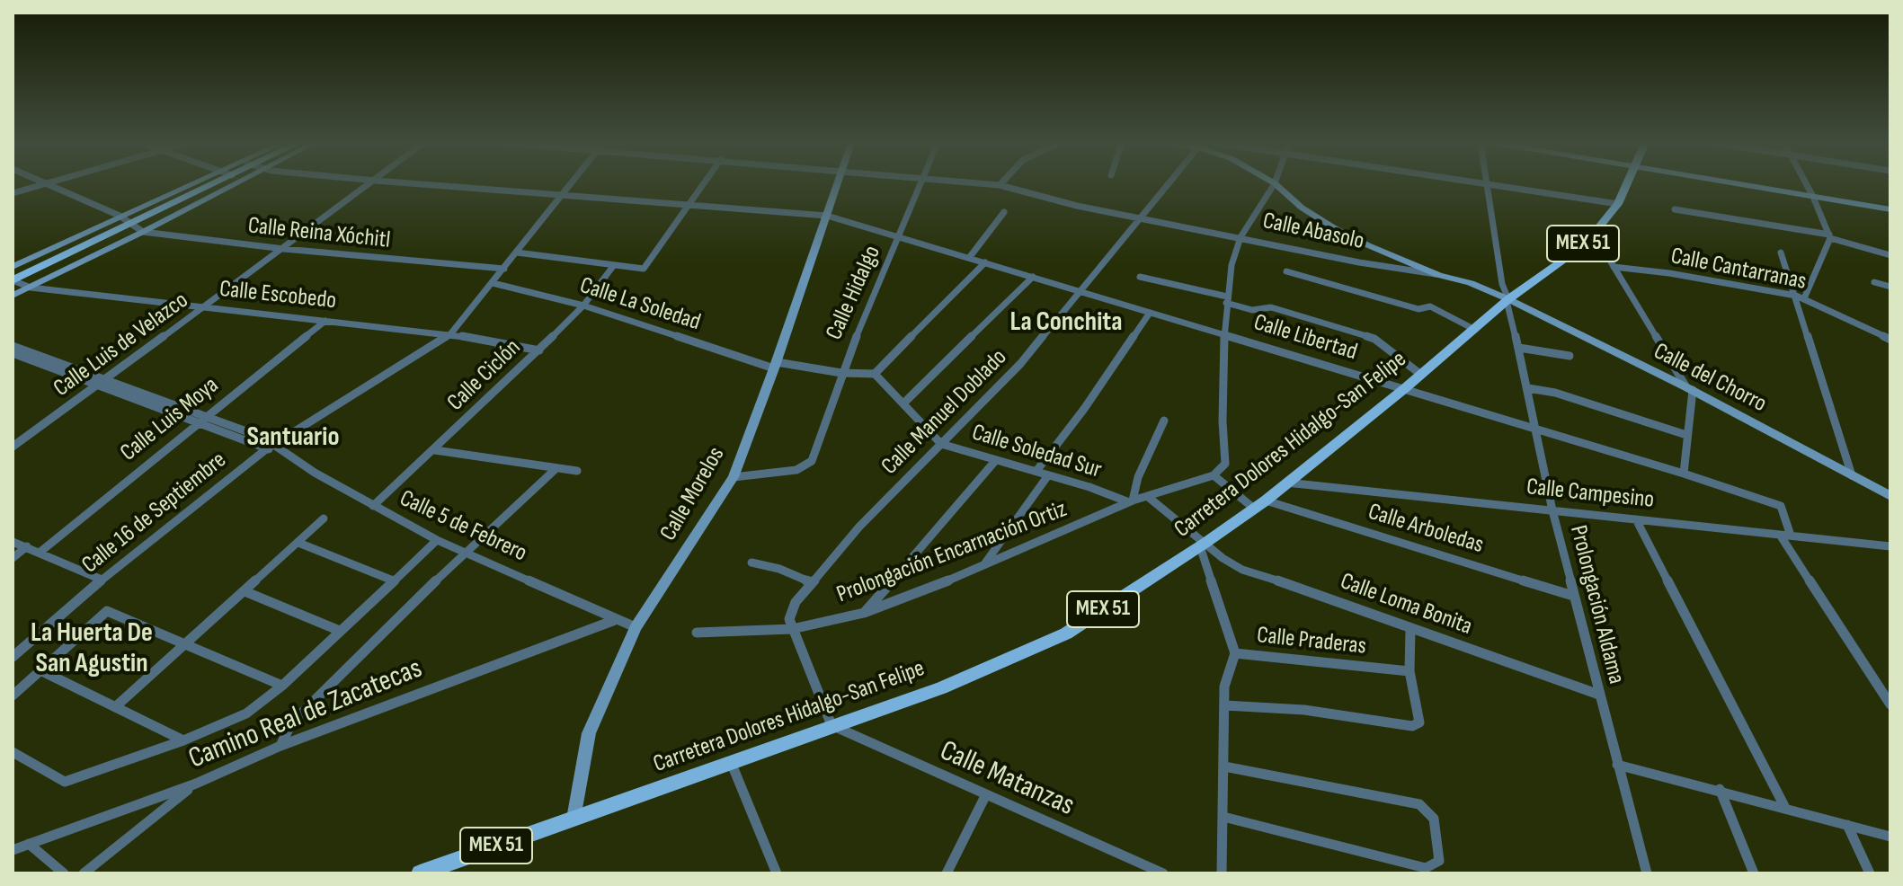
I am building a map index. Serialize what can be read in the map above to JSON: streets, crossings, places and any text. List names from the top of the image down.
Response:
{
  "streets": {
    "main road": ["MEX 51", "Carretera Dolores Hidalgo-San Felipe"],
    "street": [
      "Calle Abasolo",
      "Calle Reina Xóchitl",
      "Calle Cantarranas",
      "Calle Hidalgo",
      "Calle Escobedo",
      "Calle La Soledad",
      "Calle Libertad",
      "Calle Luis de Velazco",
      "Calle Ciclón",
      "Calle del Chorro",
      "Calle Manuel Doblado",
      "Calle Luis Moya",
      "Calle Soledad Sur",
      "Calle Morelos",
      "Calle Campesino",
      "Calle 16 de Septiembre",
      "Calle 5 de Febrero",
      "Calle Arboledas",
      "Prolongación Encarnación Ortiz",
      "Calle Loma Bonita",
      "Prolongación Aldama",
      "Calle Praderas",
      "Camino Real de Zacatecas",
      "Calle Matanzas"
    ]
  },
  "crossings": [
    ["Calle Abasolo", "Calle del Chorro"],
    ["Calle Abasolo", "Calle Manuel Doblado"],
    ["Calle Abasolo", "Carretera Dolores Hidalgo-San Felipe"],
    ["Calle Abasolo", "Prolongación Aldama"],
    ["Calle Reina Xóchitl", "Calle Luis de Velazco"],
    ["Calle Reina Xóchitl", "Calle 16 de Septiembre"],
    ["MEX 51", "Carretera Dolores Hidalgo-San Felipe"],
    ["MEX 51", "Calle Morelos"],
    ["Calle Hidalgo", "Calle La Soledad"],
    ["Calle Hidalgo", "Calle Libertad"],
    ["Calle Hidalgo", "Calle Morelos"],
    ["Calle Escobedo", "Calle Luis de Velazco"],
    ["Calle Escobedo", "Calle Ciclón"],
    ["Calle Escobedo", "Calle Luis Moya"],
    ["Calle Escobedo", "Calle 16 de Septiembre"],
    ["Calle La Soledad", "Calle Ciclón"],
    ["Calle La Soledad", "Calle Soledad Sur"],
    ["Calle La Soledad", "Calle Morelos"],
    ["Calle La Soledad", "Calle 16 de Septiembre"],
    ["Calle Libertad", "Calle Manuel Doblado"],
    ["Calle Libertad", "Carretera Dolores Hidalgo-San Felipe"],
    ["Calle Libertad", "Calle Morelos"],
    ["Calle Libertad", "Calle Campesino"],
    ["Calle Libertad", "Calle 16 de Septiembre"],
    ["Calle Libertad", "Prolongación Aldama"],
    ["Calle Luis de Velazco", "Calle 5 de Febrero"],
    ["Calle Ciclón", "Calle 5 de Febrero"],
    ["Calle del Chorro", "Carretera Dolores Hidalgo-San Felipe"],
    ["Calle del Chorro", "Prolongación Aldama"],
    ["Calle Manuel Doblado", "Calle Soledad Sur"],
    ["Calle Manuel Doblado", "Prolongación Encarnación Ortiz"],
    ["Calle Luis Moya", "Calle 5 de Febrero"],
    ["Carretera Dolores Hidalgo-San Felipe", "Calle Morelos"],
    ["Carretera Dolores Hidalgo-San Felipe", "Calle Campesino"],
    ["Carretera Dolores Hidalgo-San Felipe", "Calle Arboledas"],
    ["Carretera Dolores Hidalgo-San Felipe", "Calle Loma Bonita"],
    ["Carretera Dolores Hidalgo-San Felipe", "Prolongación Aldama"],
    ["Carretera Dolores Hidalgo-San Felipe", "Calle Praderas"],
    ["Carretera Dolores Hidalgo-San Felipe", "Calle Matanzas"],
    ["Calle Soledad Sur", "Prolongación Encarnación Ortiz"],
    ["Calle Morelos", "Calle 5 de Febrero"],
    ["Calle Campesino", "Prolongación Aldama"],
    ["Calle 16 de Septiembre", "Calle 5 de Febrero"],
    ["Calle 5 de Febrero", "Camino Real de Zacatecas"],
    ["Calle Arboledas", "Prolongación Aldama"],
    ["Calle Loma Bonita", "Prolongación Aldama"],
    ["Calle Loma Bonita", "Calle Praderas"]
  ],
  "districts": ["La Conchita", "Santuario", "La Huerta De San Agustin"]
}
